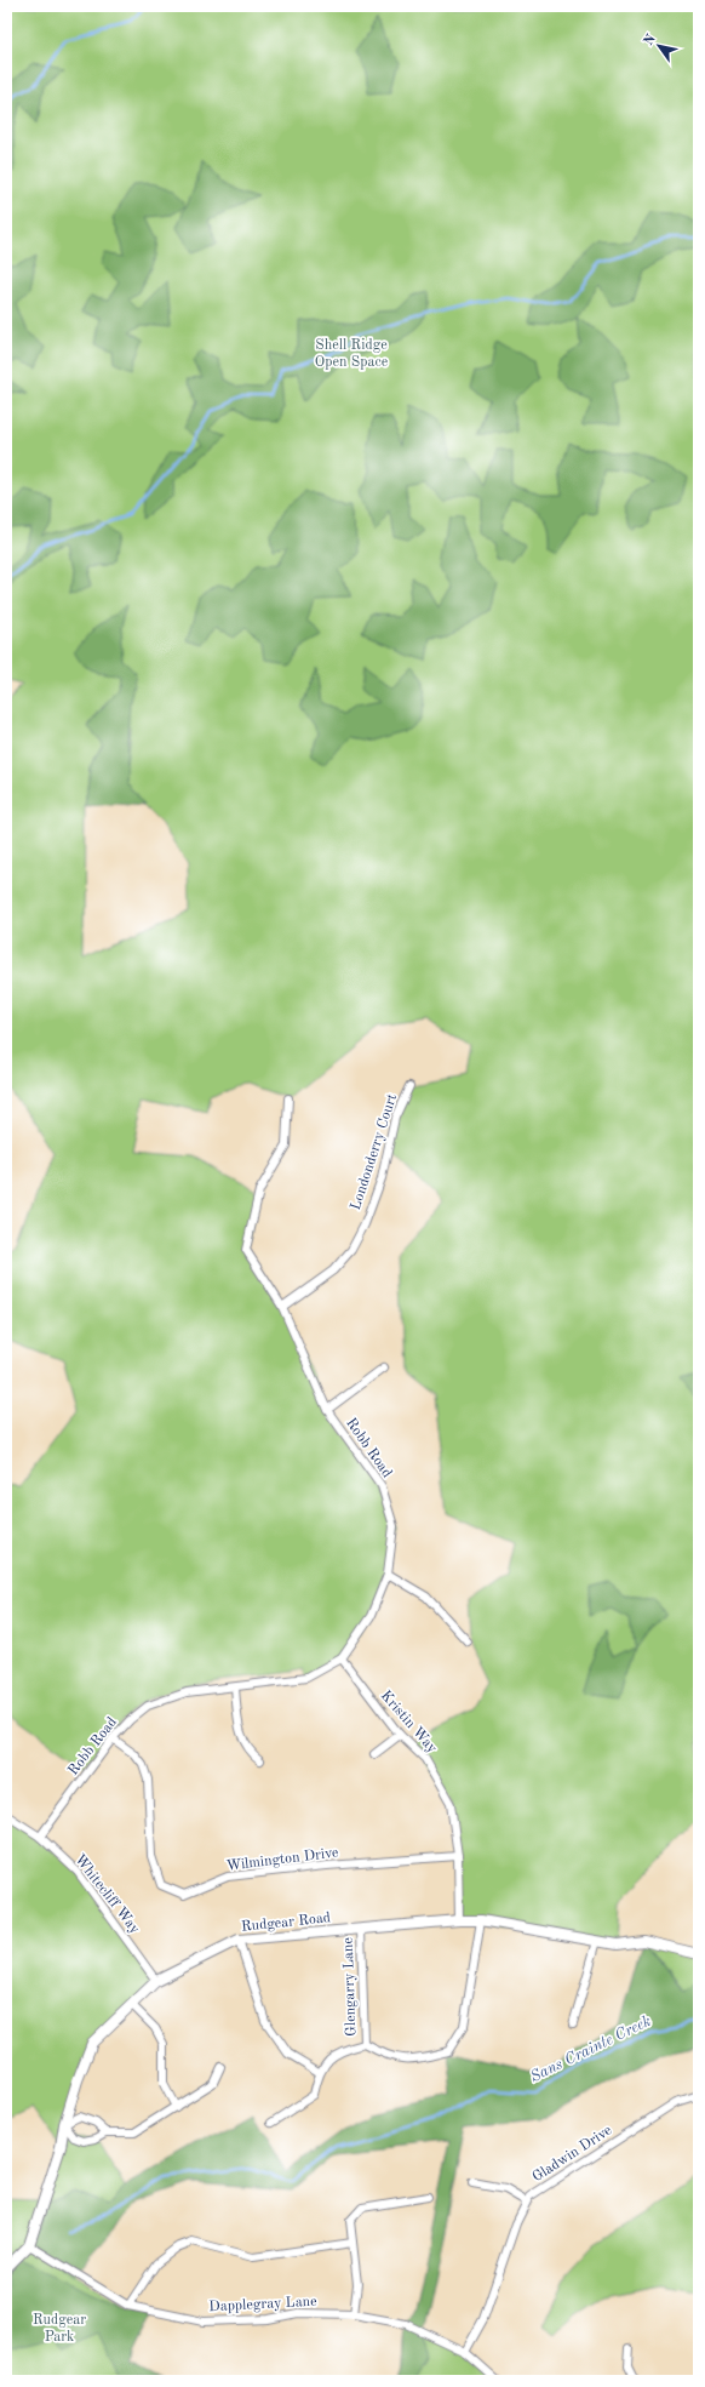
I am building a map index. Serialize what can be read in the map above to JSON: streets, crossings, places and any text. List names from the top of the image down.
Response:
{
  "streets": {
    "street": [
      "Londonderry Court",
      "Robb Road",
      "Kristin Way",
      "Wilmington Drive",
      "Whitecliff Way",
      "Rudgear Road",
      "Glengarry Lane",
      "Gladwin Drive",
      "Dapplegray Lane"
    ]
  },
  "crossings": [
    ["Londonderry Court", "Robb Road"],
    ["Robb Road", "Kristin Way"],
    ["Robb Road", "Wilmington Drive"],
    ["Robb Road", "Whitecliff Way"],
    ["Kristin Way", "Wilmington Drive"],
    ["Kristin Way", "Rudgear Road"],
    ["Whitecliff Way", "Rudgear Road"],
    ["Rudgear Road", "Glengarry Lane"],
    ["Rudgear Road", "Dapplegray Lane"],
    ["Gladwin Drive", "Dapplegray Lane"]
  ],
  "water": ["Sans Crainte Creek"],
  "parks": ["Shell Ridge Open Space", "Rudgear Park"],
  "north": "top left"
}
